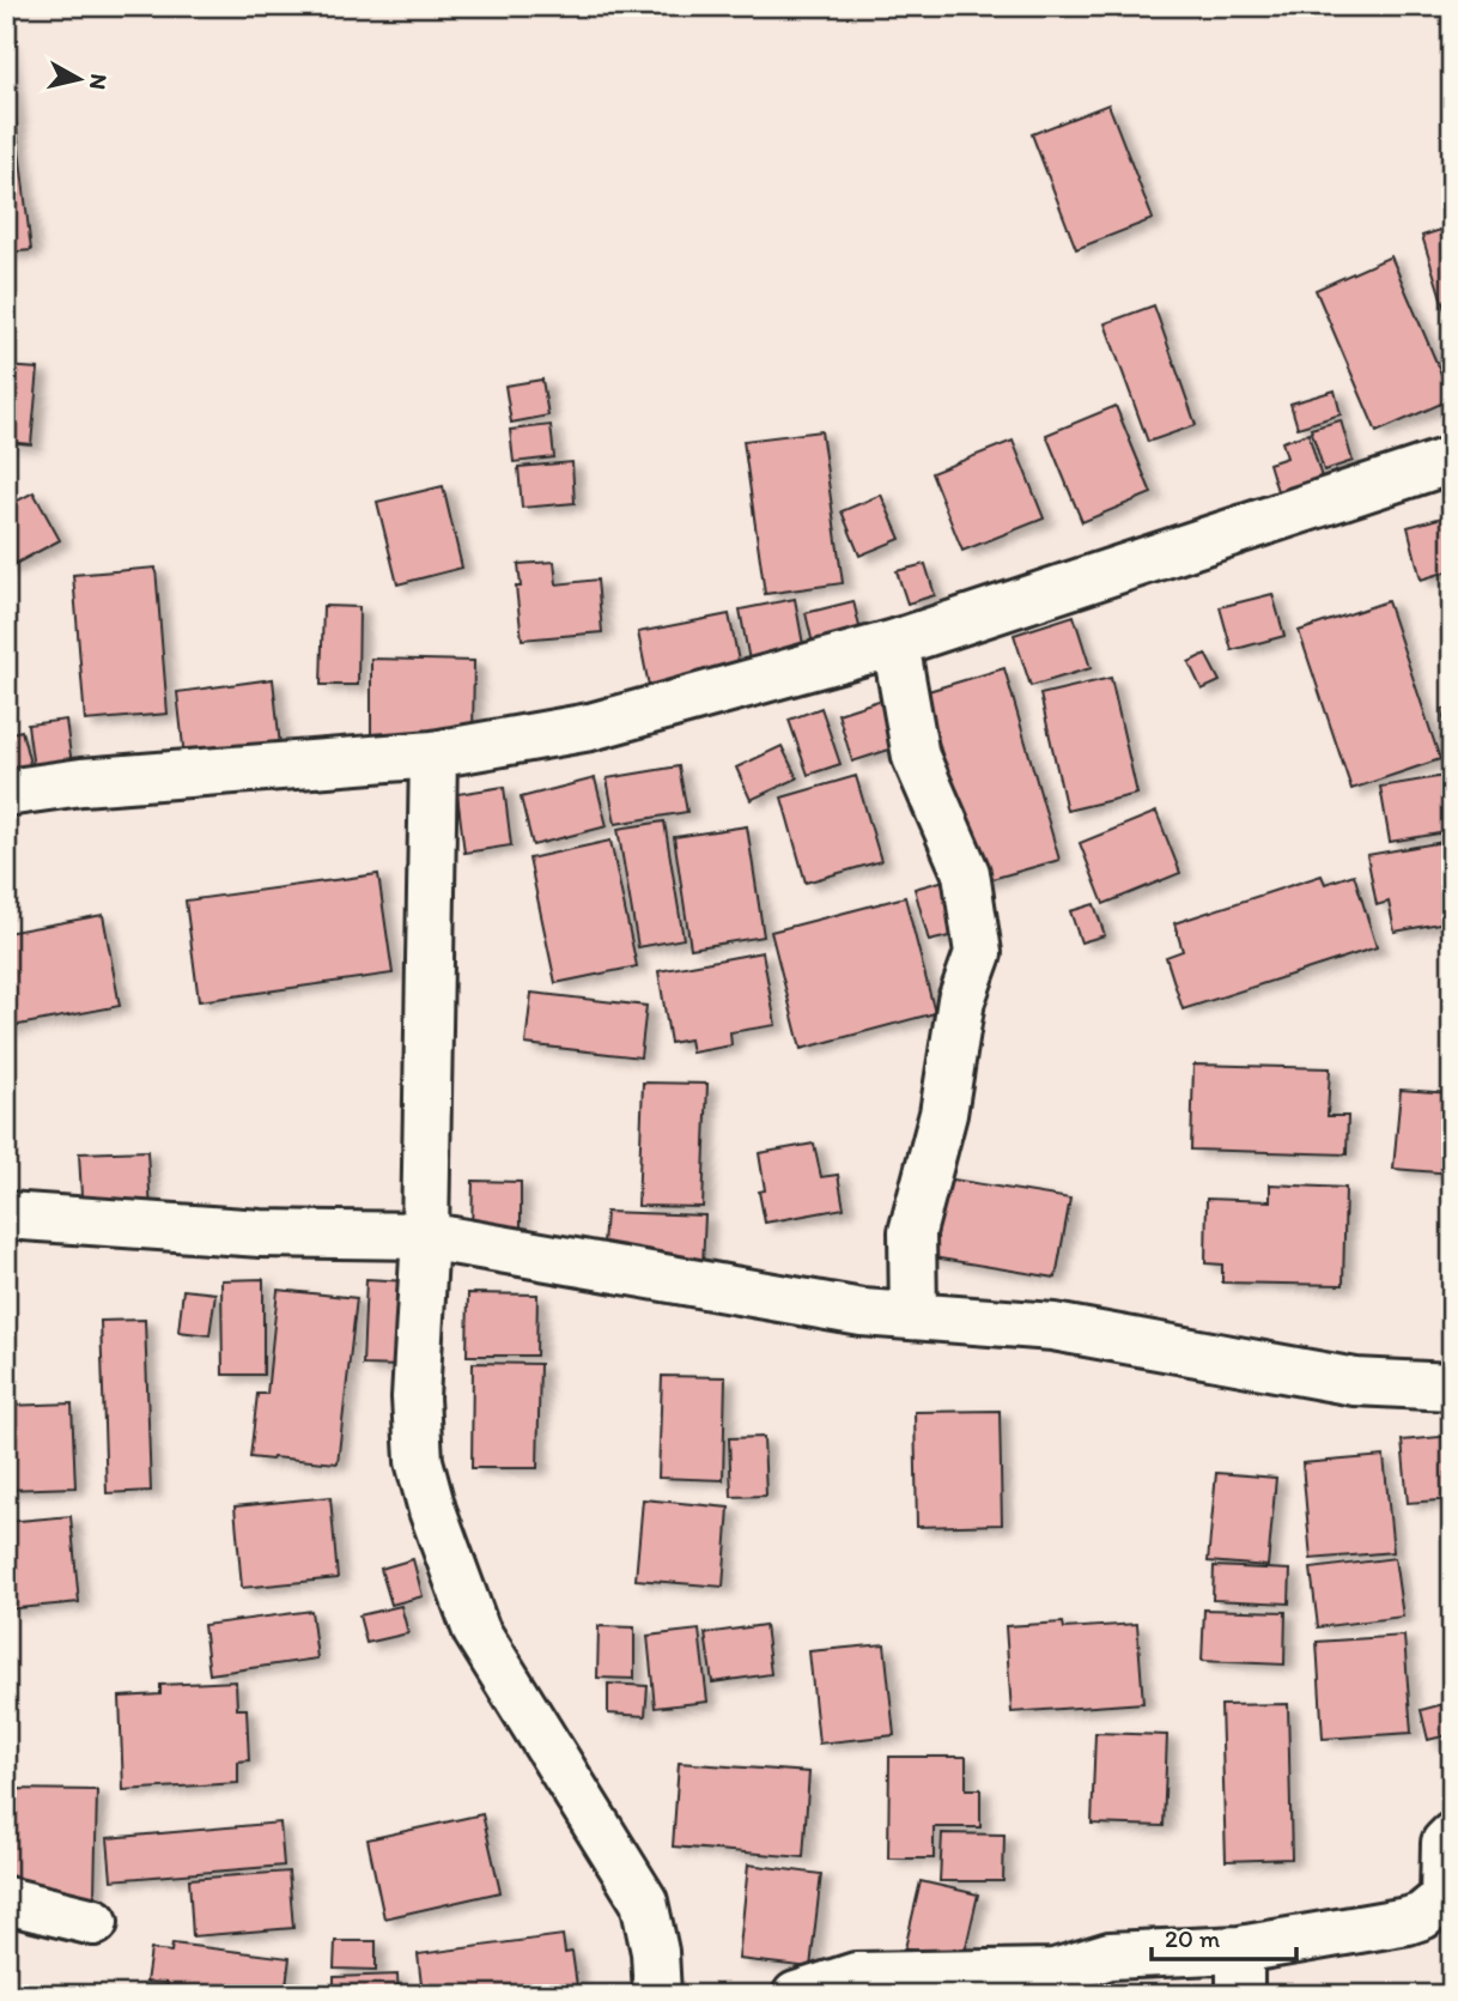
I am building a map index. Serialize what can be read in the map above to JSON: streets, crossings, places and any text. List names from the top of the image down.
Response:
{
  "scale_bar": "20 m",
  "north": "right"
}
